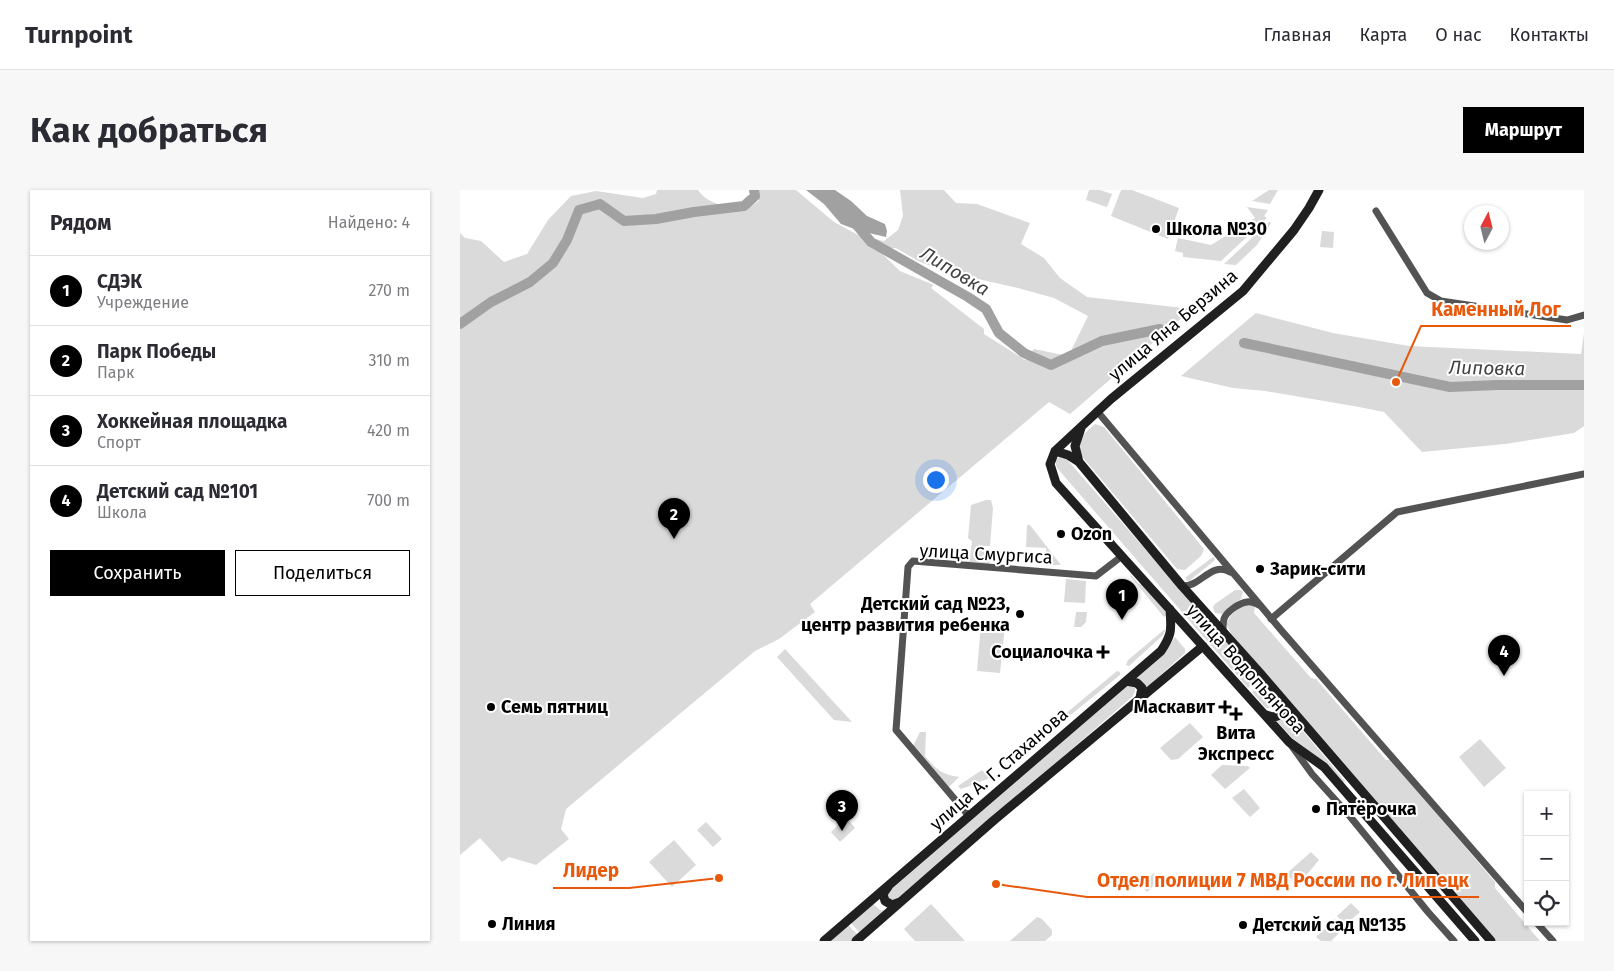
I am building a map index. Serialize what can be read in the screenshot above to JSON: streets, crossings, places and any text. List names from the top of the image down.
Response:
{
  "streets": {
    "main road": ["улица Яна Берзина", "улица Водопьянова", "улица А. Г. Стаханова"],
    "street": ["улица Смургиса"]
  },
  "crossings": [
    ["улица Яна Берзина", "улица Водопьянова"],
    ["улица Смургиса", "улица Водопьянова"],
    ["улица Смургиса", "улица А. Г. Стаханова"],
    ["улица Водопьянова", "улица А. Г. Стаханова"]
  ],
  "water": ["Липовка"],
  "places": {
    "other": [
      "Школа №30",
      "Каменный Лог",
      "Ozon",
      "Зарик-сити",
      "Детский сад №23, центр развития ребенка",
      "Семь пятниц",
      "Пятёрочка",
      "Лидер",
      "Отдел полиции 7 МВД России по г. Липецк",
      "Линия",
      "Детский сад №135"
    ],
    "health": ["Социалочка", "Маскавит", "Вита Экспресс"]
  },
  "north": "top",
  "page": {
    "header": "Turnpoint",
    "nav": [
      "Главная",
      "Карта",
      "О нас",
      "Контакты"
    ],
    "buttons": [
      "Маршрут",
      ["Сохранить", "Поделиться"]
    ],
    "title": "Как добраться",
    "heading": ["Рядом", "Найдено: 4"],
    "list": [
      {
        "mark": "1",
        "name": "СДЭК",
        "note": "Учреждение",
        "value": "270 m"
      },
      {
        "mark": "2",
        "name": "Парк Победы",
        "note": "Парк",
        "value": "310 m"
      },
      {
        "mark": "3",
        "name": "Хоккейная площадка",
        "note": "Спорт",
        "value": "420 m"
      },
      {
        "mark": "4",
        "name": "Детский сад №101",
        "note": "Школа",
        "value": "700 m"
      }
    ],
    "pins": [
      "2",
      "1",
      "4",
      "3"
    ],
    "map_buttons": ["+", "−"]
  }
}
